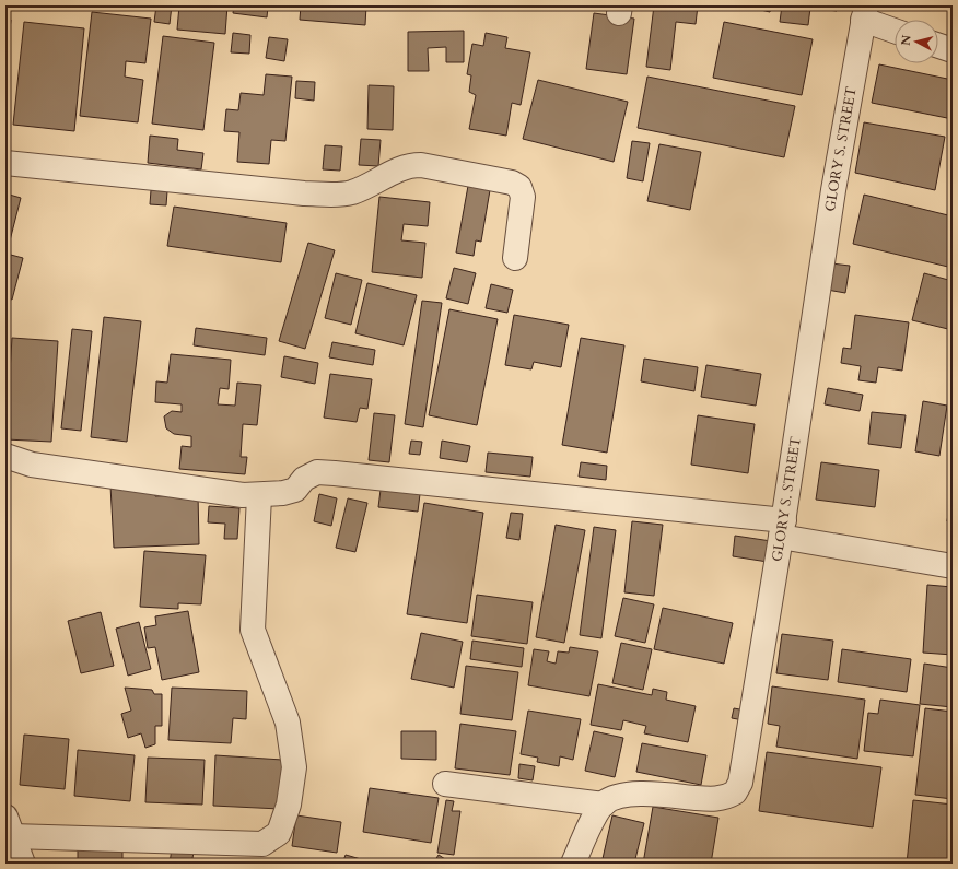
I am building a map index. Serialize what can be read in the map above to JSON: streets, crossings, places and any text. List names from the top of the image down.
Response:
{
  "streets": {
    "street": ["GLORY S. STREET"]
  },
  "north": "left"
}
